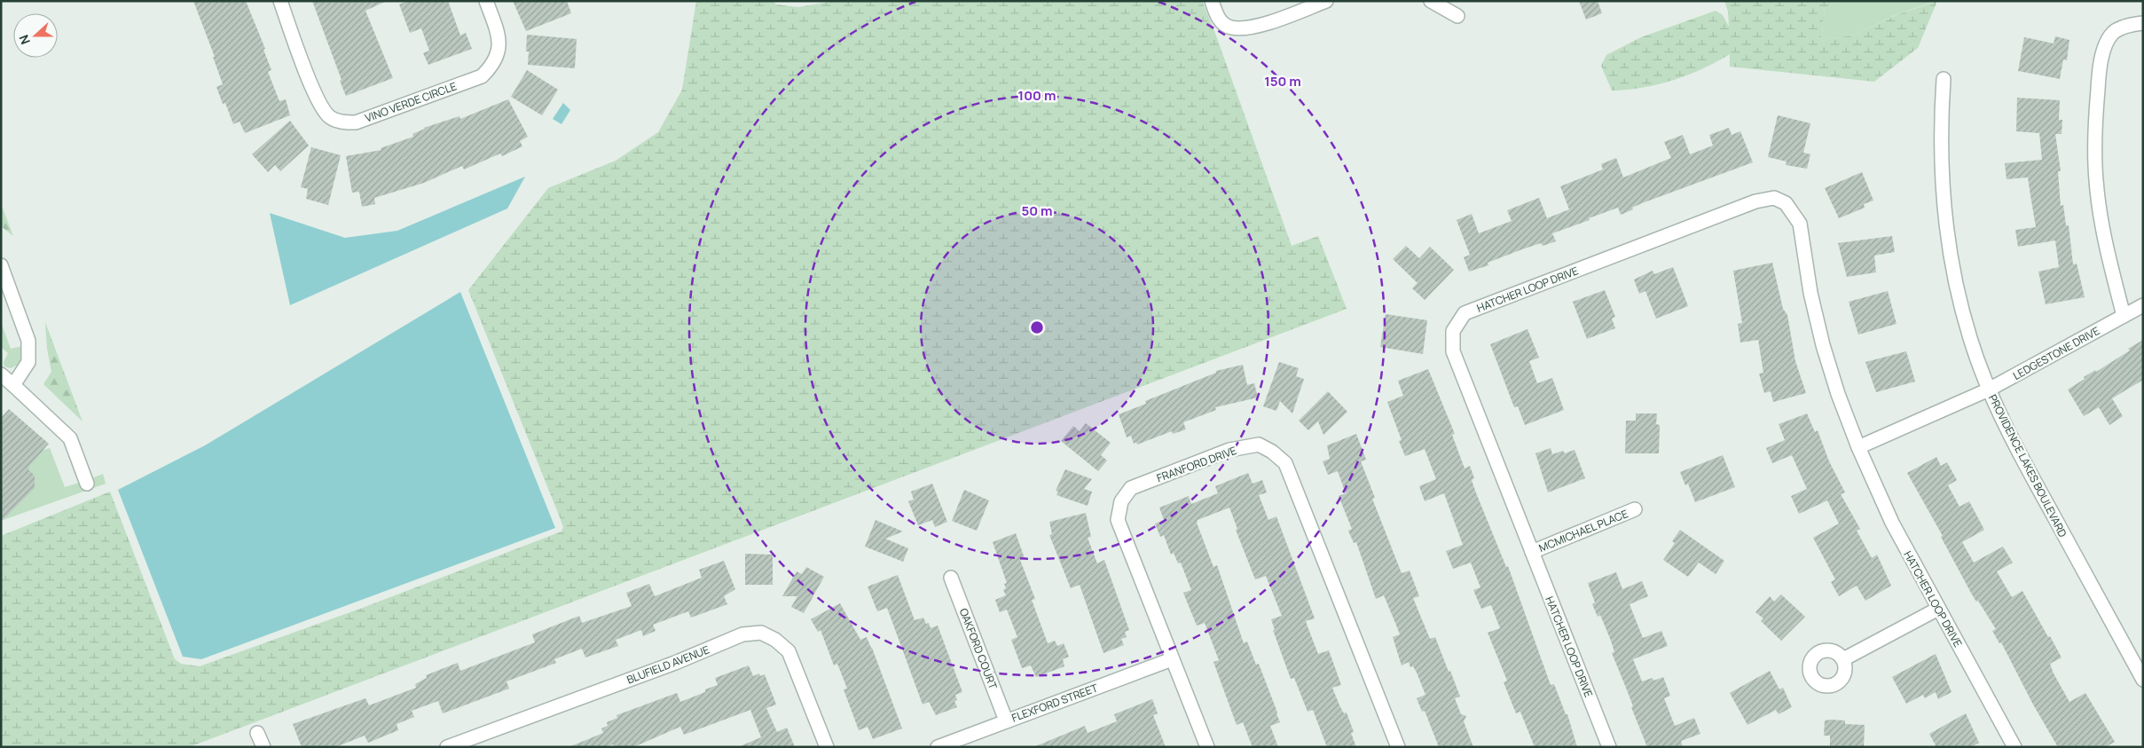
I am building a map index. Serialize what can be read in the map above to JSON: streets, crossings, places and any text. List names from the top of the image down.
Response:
{
  "streets": {
    "street": [
      "VINO VERDE CIRCLE",
      "HATCHER LOOP DRIVE",
      "LEDGESTONE DRIVE",
      "FRANFORD DRIVE",
      "PROVIDENCE LAKES BOULEVARD",
      "MCMICHAEL PLACE",
      "OAKFORD COURT",
      "BLUFIELD AVENUE",
      "FLEXFORD STREET"
    ]
  },
  "crossings": [
    ["HATCHER LOOP DRIVE", "MCMICHAEL PLACE"],
    ["LEDGESTONE DRIVE", "PROVIDENCE LAKES BOULEVARD"],
    ["FRANFORD DRIVE", "FLEXFORD STREET"],
    ["OAKFORD COURT", "FLEXFORD STREET"]
  ],
  "north": "left",
  "rings": ["150 m", "100 m", "50 m"]
}
